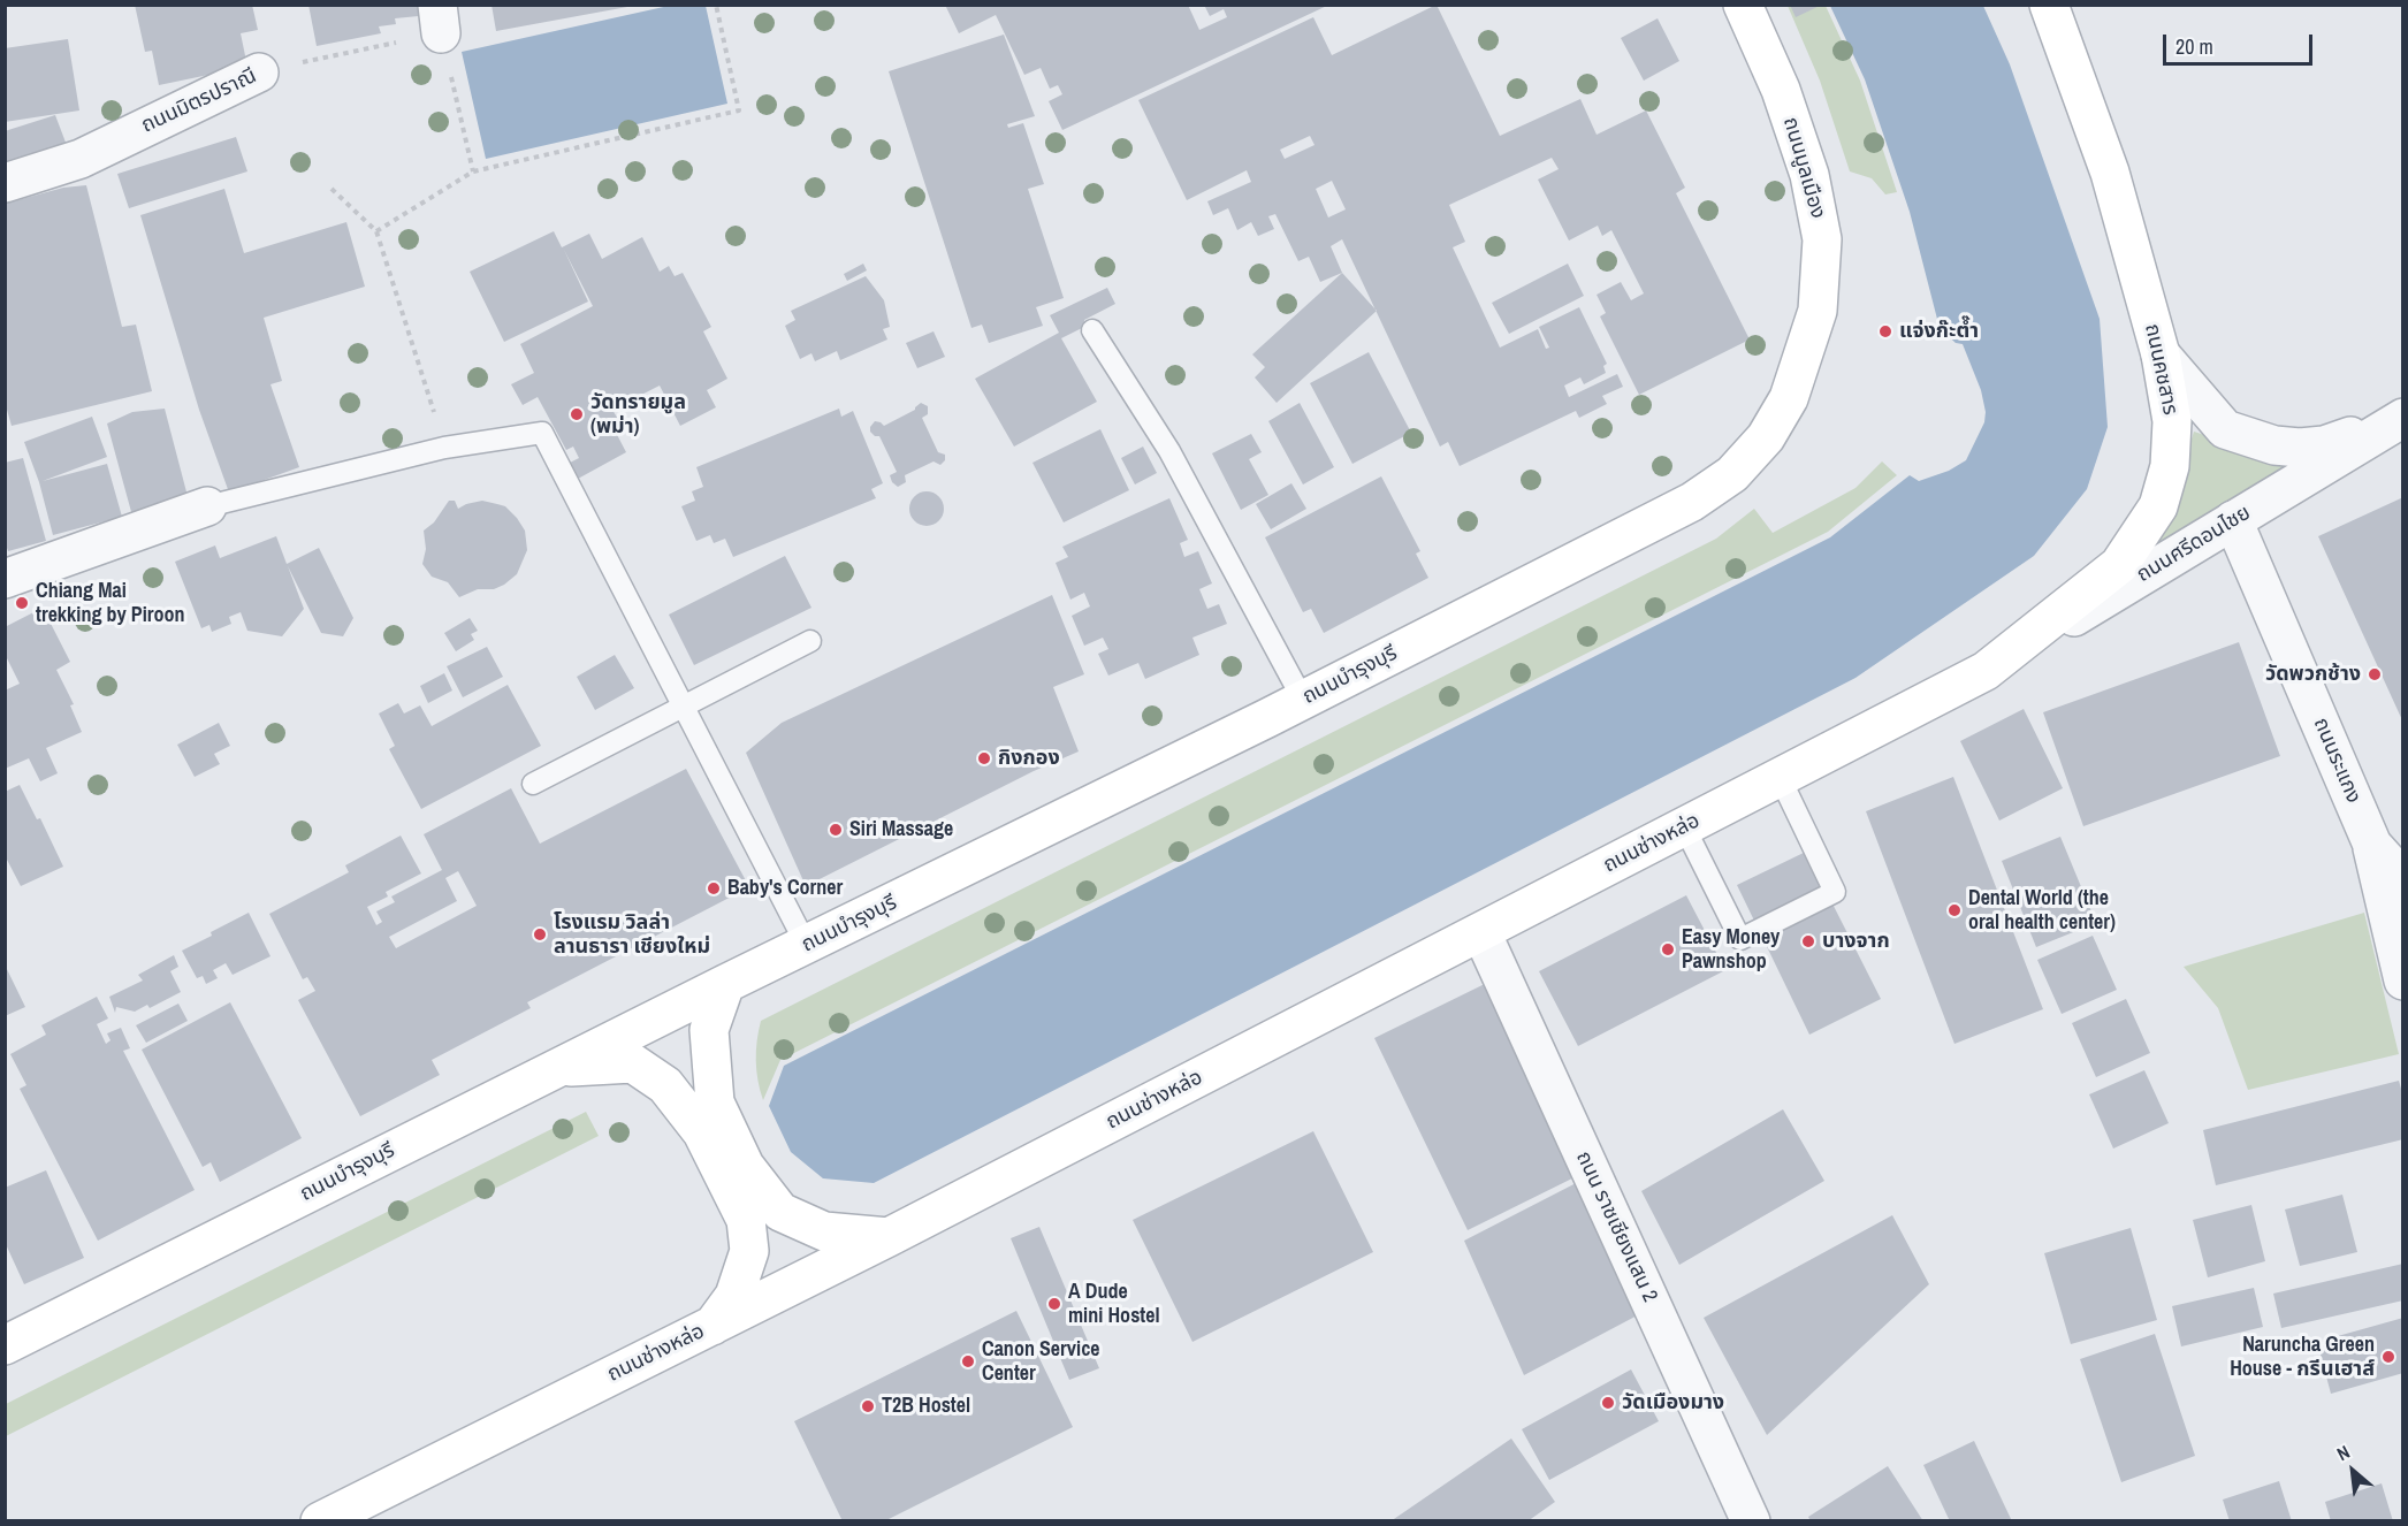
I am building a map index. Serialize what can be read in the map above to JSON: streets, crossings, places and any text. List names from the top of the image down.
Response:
{
  "streets": {
    "main road": [
      "ถนนมูลเมือง",
      "ถนนคชสาร",
      "ถนนบำรุงบุรี",
      "ถนนช่างหล่อ"
    ],
    "street": [
      "ถนนมิตรปราณี",
      "ถนนศรีดอนไชย",
      "ถนนระแกง",
      "ถนน ราชเชียงแสน 2"
    ]
  },
  "crossings": [
    ["ถนนมูลเมือง", "ถนนบำรุงบุรี"],
    ["ถนนคชสาร", "ถนนศรีดอนไชย"],
    ["ถนนคชสาร", "ถนนช่างหล่อ"],
    ["ถนนศรีดอนไชย", "ถนนระแกง"],
    ["ถนนศรีดอนไชย", "ถนนช่างหล่อ"],
    ["ถนนช่างหล่อ", "ถนน ราชเชียงแสน 2"]
  ],
  "places": [
    "แจ่งก๊ะต๊ำ",
    "วัดทรายมูล (พม่า)",
    "Chiang Mai trekking by Piroon",
    "วัดพวกช้าง",
    "กิงกอง",
    "Siri Massage",
    "Baby's Corner",
    "Dental World (the oral health center)",
    "โรงแรม วิลล่า ลานธารา เชียงใหม่",
    "บางจาก",
    "Easy Money Pawnshop",
    "A Dude mini Hostel",
    "Naruncha Green House - กรีนเฮาส์",
    "Canon Service Center",
    "วัดเมืองมาง",
    "T2B Hostel"
  ],
  "scale_bar": "20 m",
  "north": "top left"
}
